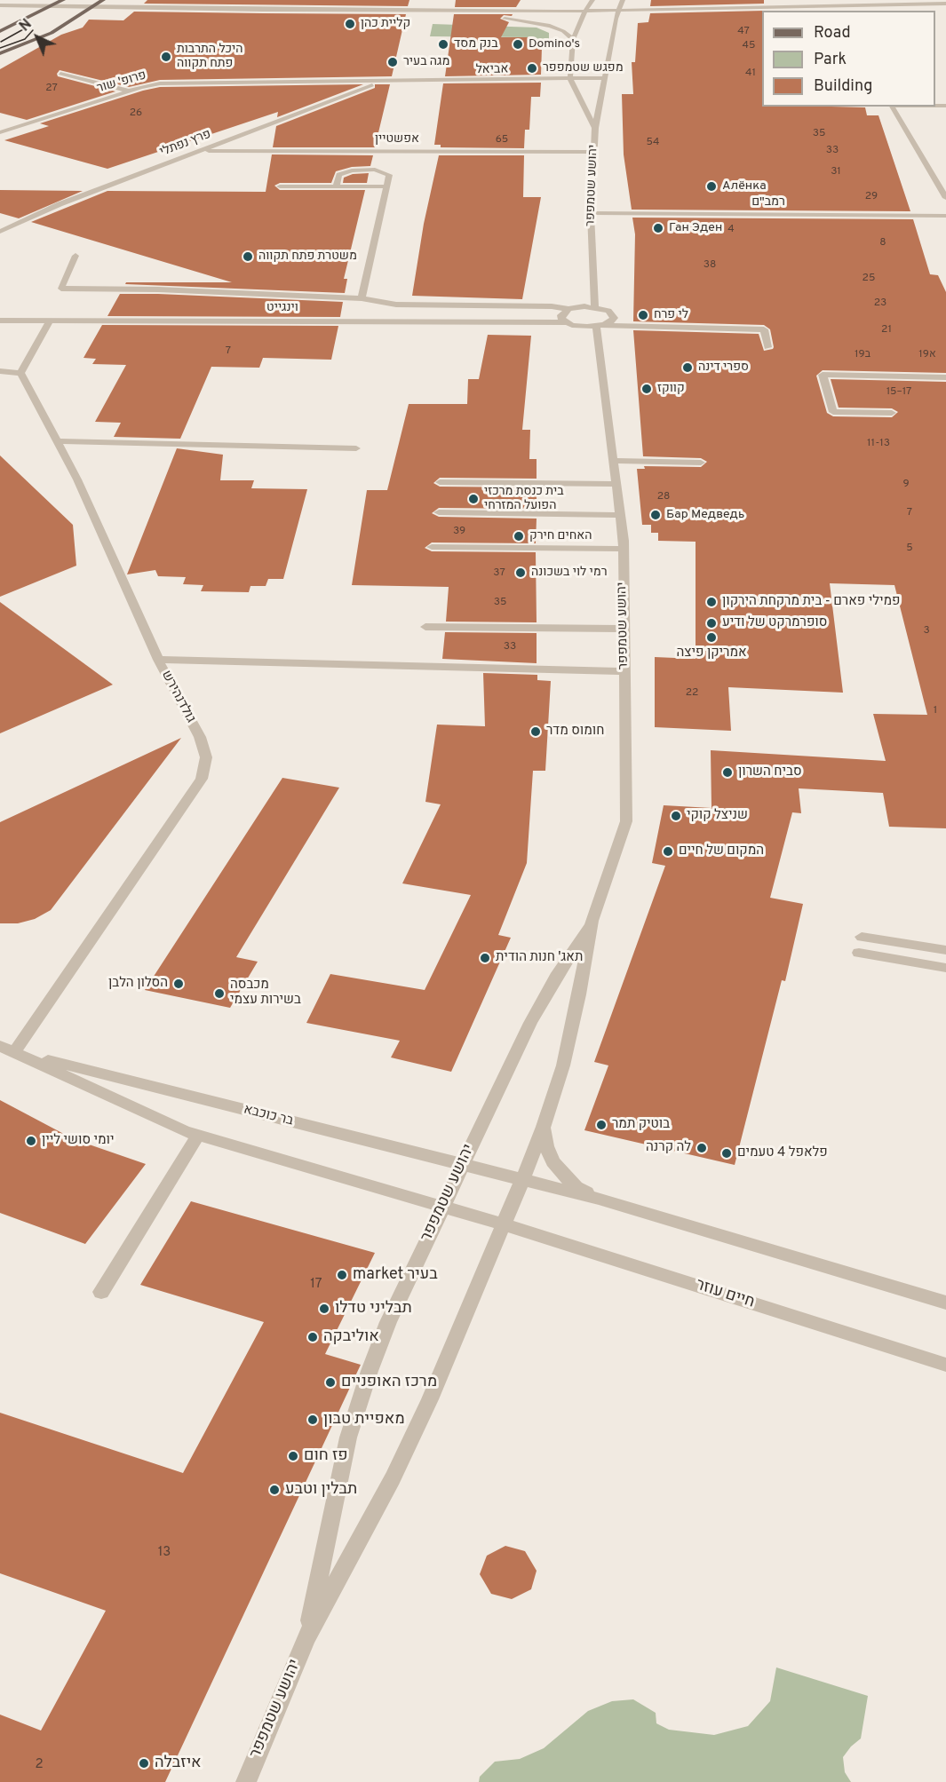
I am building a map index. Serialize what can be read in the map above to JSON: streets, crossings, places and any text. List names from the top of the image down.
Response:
{
  "streets": {
    "street": [
      "אביאל",
      "פרופ' שור",
      "אפשטיין",
      "פרץ נפתלי",
      "יהושע שטמפפר",
      "רמב\"ם",
      "וינגייט",
      "גולדנהירש",
      "בר כוכבא",
      "חיים עוזר"
    ]
  },
  "crossings": [
    ["אביאל", "פרופ' שור"],
    ["אביאל", "פרץ נפתלי"],
    ["אביאל", "יהושע שטמפפר"],
    ["פרופ' שור", "פרץ נפתלי"],
    ["אפשטיין", "פרץ נפתלי"],
    ["אפשטיין", "יהושע שטמפפר"],
    ["יהושע שטמפפר", "רמב\"ם"],
    ["יהושע שטמפפר", "וינגייט"],
    ["יהושע שטמפפר", "בר כוכבא"],
    ["יהושע שטמפפר", "חיים עוזר"],
    ["גולדנהירש", "בר כוכבא"]
  ],
  "places": [
    "קליית כהן",
    "בנק מסד",
    "Domino's",
    "היכל התרבות פתח תקווה",
    "מגה בעיר",
    "מפגש שטמפפר",
    "Алёнка",
    "Ган Эден",
    "משטרת פתח תקווה",
    "לי פרח",
    "ספרי דינה",
    "קווקז",
    "בית כנסת מרכזי הפועל המזרחי",
    "Бар Медведь",
    "האחים חירק",
    "רמי לוי בשכונה",
    "פמילי פארם - בית מרקחת הירקון",
    "סופרמרקט של ודיע",
    "אמריקן פיצה",
    "חומוס מדר",
    "סביח השרון",
    "שניצל קוקי",
    "המקום של חיים",
    "תאג' חנות הודית",
    "הסלון הלבן",
    "מכבסה בשירות עצמי",
    "בוטיק תמר",
    "יומי סושי ליין",
    "לה קרנה",
    "פלאפל 4 טעמים",
    "market בעיר",
    "תבליני טדלו",
    "אוליבקה",
    "מרכז האופניים",
    "מאפיית טבון",
    "פז חום",
    "תבלין וטבע",
    "איזבלה"
  ],
  "house_numbers": [
    "47",
    "45",
    "41",
    "27",
    "26",
    "35",
    "65",
    "54",
    "33",
    "31",
    "29",
    "4",
    "8",
    "38",
    "25",
    "23",
    "21",
    "7",
    "19ב",
    "19א",
    "15–17",
    "11-13",
    "9",
    "28",
    "7",
    "39",
    "5",
    "37",
    "35",
    "3",
    "33",
    "22",
    "1",
    "17",
    "13",
    "2"
  ],
  "legend": ["Road", "Park", "Building"],
  "north": "top left"
}
